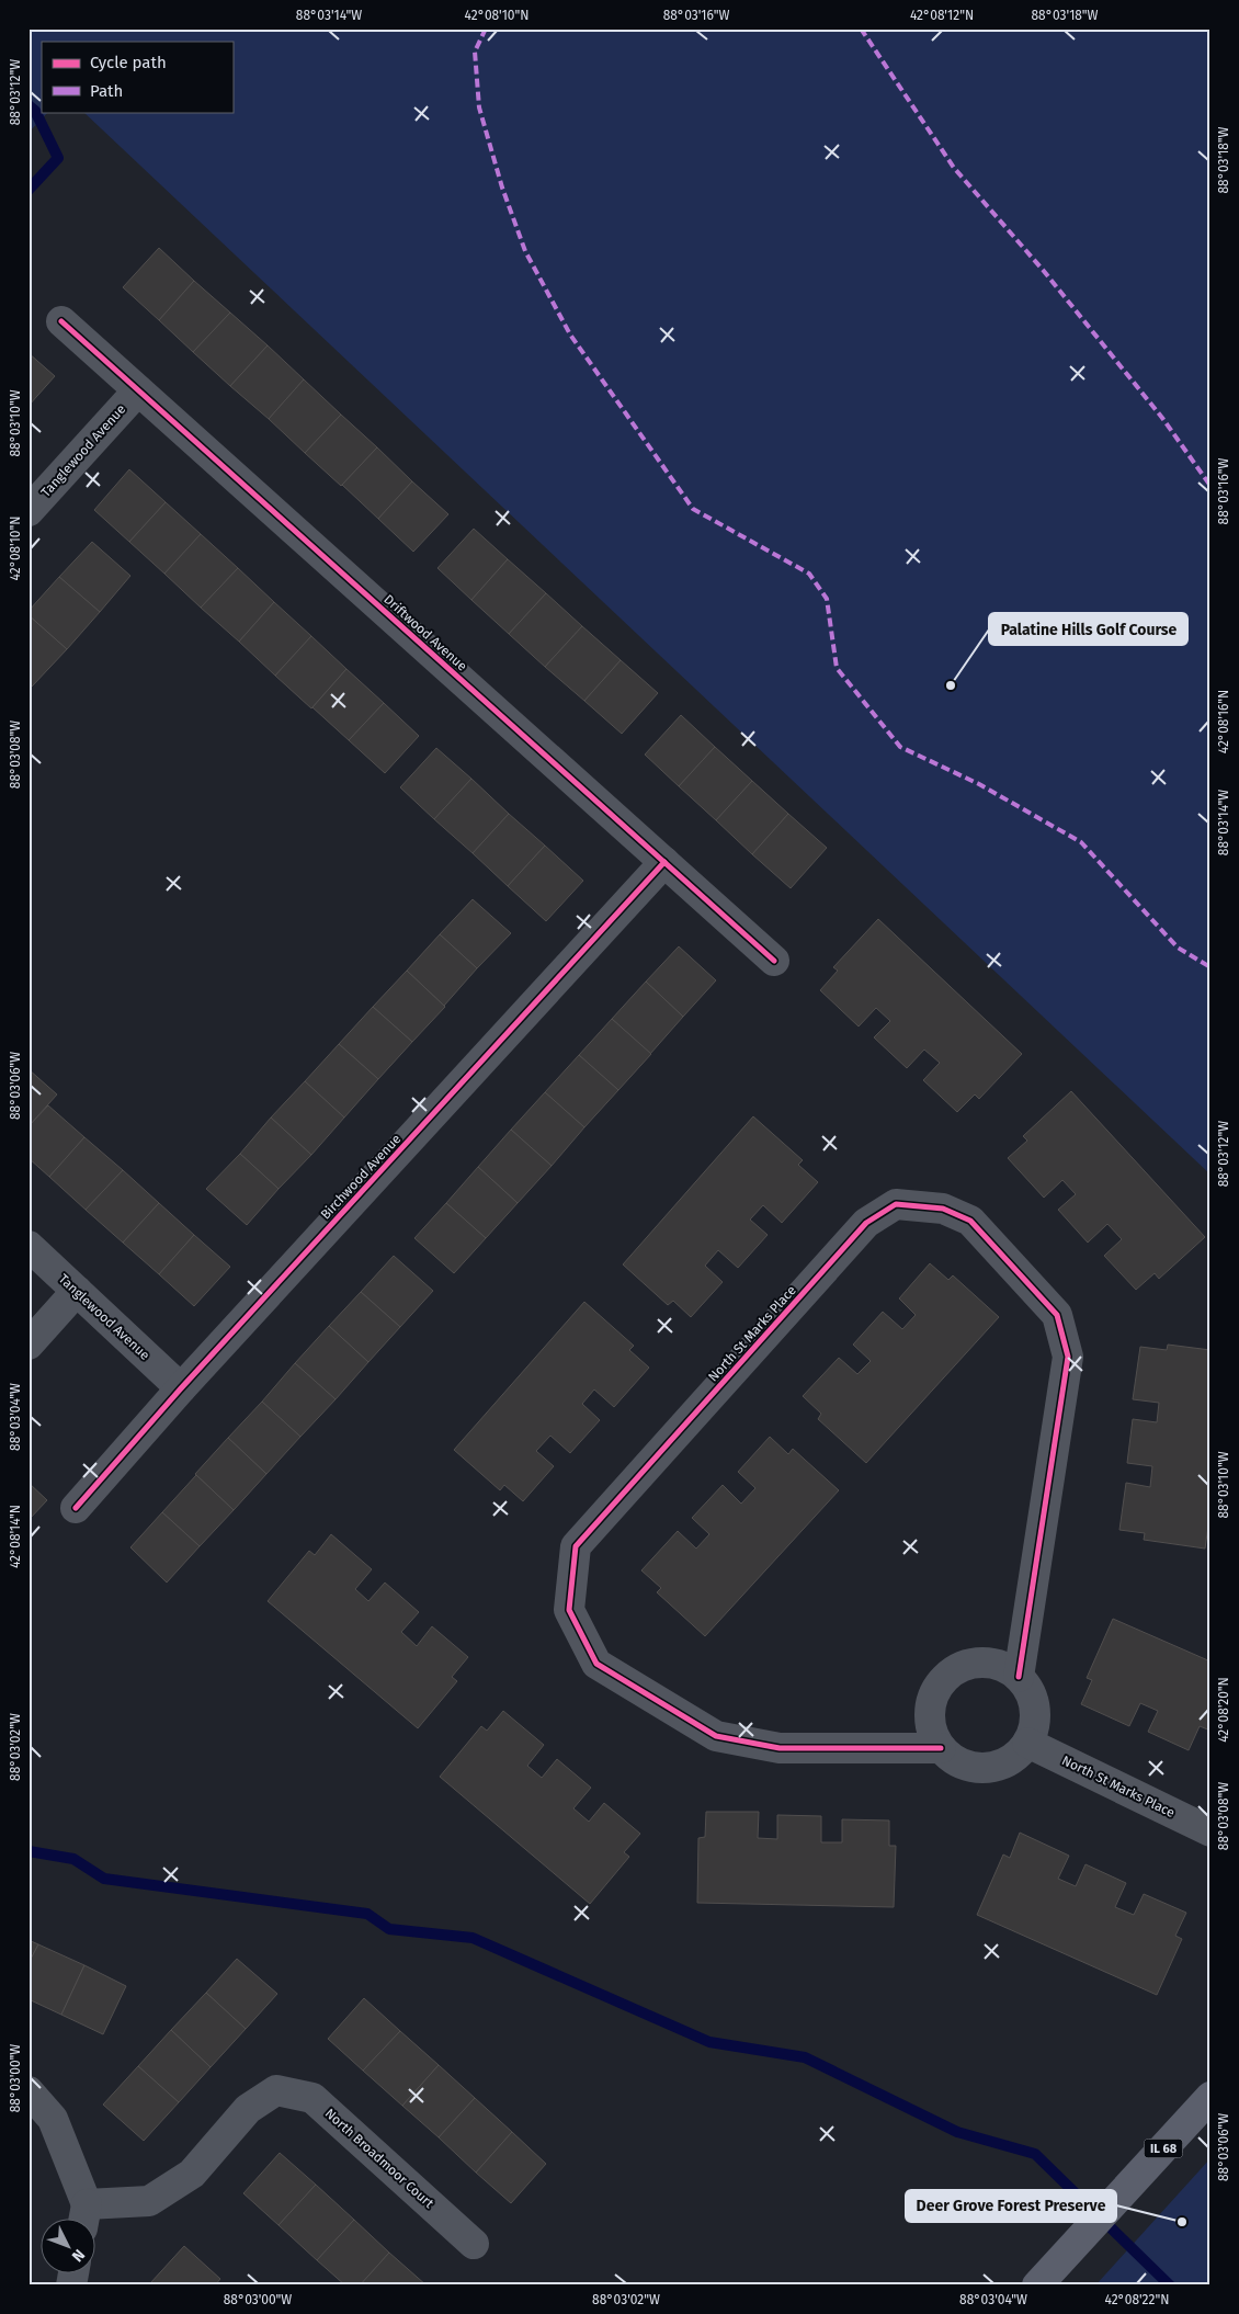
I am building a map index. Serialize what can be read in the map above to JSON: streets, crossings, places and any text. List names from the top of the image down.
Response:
{
  "streets": {
    "main road": ["IL 68"],
    "street": [
      "Tanglewood Avenue",
      "Driftwood Avenue",
      "Birchwood Avenue",
      "North St Marks Place",
      "North Broadmoor Court"
    ]
  },
  "crossings": [
    ["Tanglewood Avenue", "Driftwood Avenue"],
    ["Tanglewood Avenue", "Birchwood Avenue"],
    ["Driftwood Avenue", "Birchwood Avenue"]
  ],
  "places": ["Palatine Hills Golf Course", "Deer Grove Forest Preserve"],
  "legend": ["Cycle path", "Path"],
  "north": "bottom right",
  "coordinates": [
    "88°03'14\"W",
    "42°08'10\"N",
    "88°03'16\"W",
    "42°08'12\"N",
    "88°03'18\"W",
    "88°03'12\"W",
    "88°03'10\"W",
    "42°08'16\"N",
    "88°03'08\"W",
    "88°03'06\"W",
    "88°03'04\"W",
    "42°08'14\"N",
    "42°08'20\"N",
    "88°03'02\"W",
    "88°03'00\"W",
    "42°08'22\"N"
  ]
}
